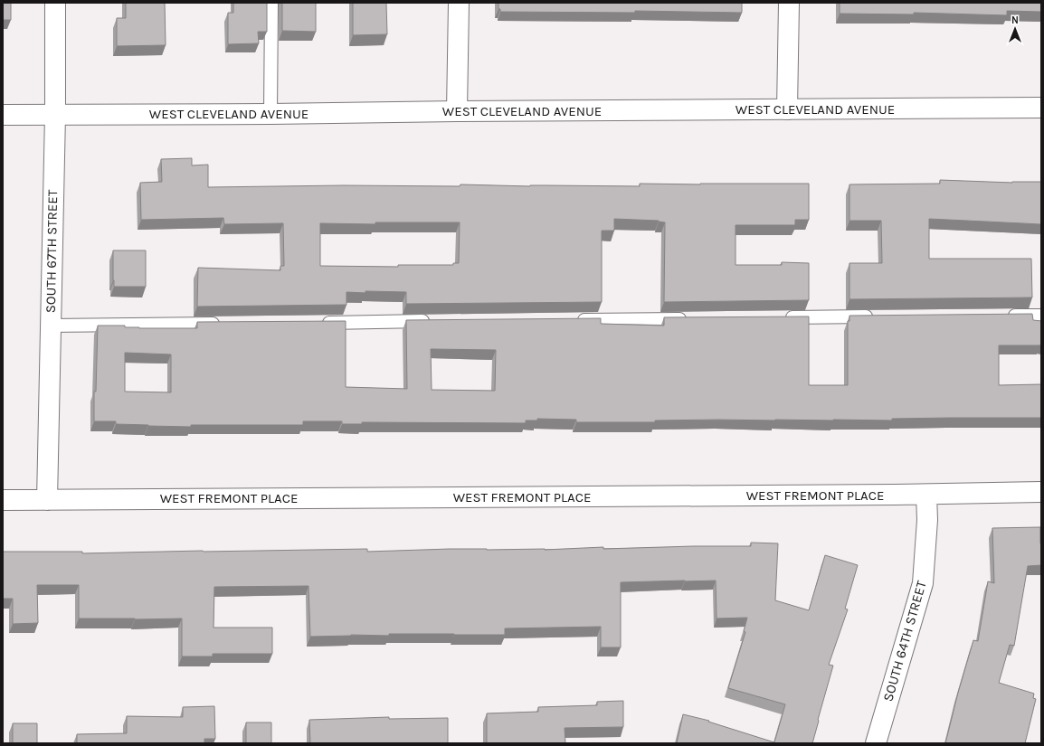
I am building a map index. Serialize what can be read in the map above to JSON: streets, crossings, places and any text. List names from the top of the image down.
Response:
{
  "streets": {
    "street": [
      "WEST CLEVELAND AVENUE",
      "SOUTH 67TH STREET",
      "WEST FREMONT PLACE",
      "SOUTH 64TH STREET"
    ]
  },
  "crossings": [
    ["WEST CLEVELAND AVENUE", "SOUTH 67TH STREET"],
    ["SOUTH 67TH STREET", "WEST FREMONT PLACE"],
    ["WEST FREMONT PLACE", "SOUTH 64TH STREET"]
  ],
  "north": "top"
}
